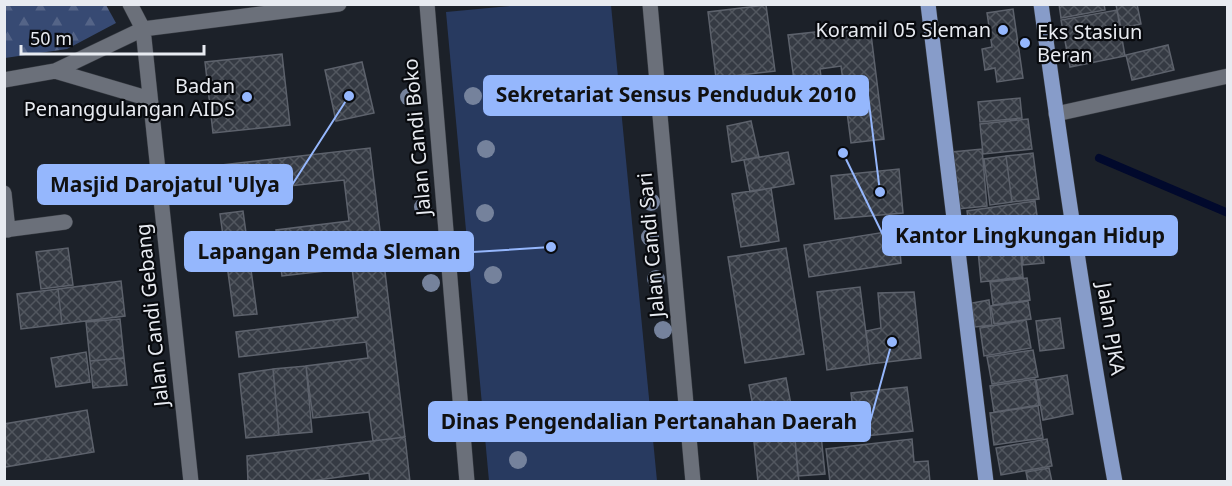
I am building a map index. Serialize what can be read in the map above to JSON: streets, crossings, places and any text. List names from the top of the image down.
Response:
{
  "streets": {
    "main road": ["Jalan PJKA"],
    "street": ["Jalan Candi Boko", "Jalan Candi Sari", "Jalan Candi Gebang"]
  },
  "places": [
    "Koramil 05 Sleman",
    "Eks Stasiun Beran",
    "Masjid Darojatul 'Ulya",
    "Badan Penanggulangan AIDS",
    "Kantor Lingkungan Hidup",
    "Sekretariat Sensus Penduduk 2010",
    "Lapangan Pemda Sleman",
    "Dinas Pengendalian Pertanahan Daerah"
  ],
  "scale_bar": "50 m"
}
